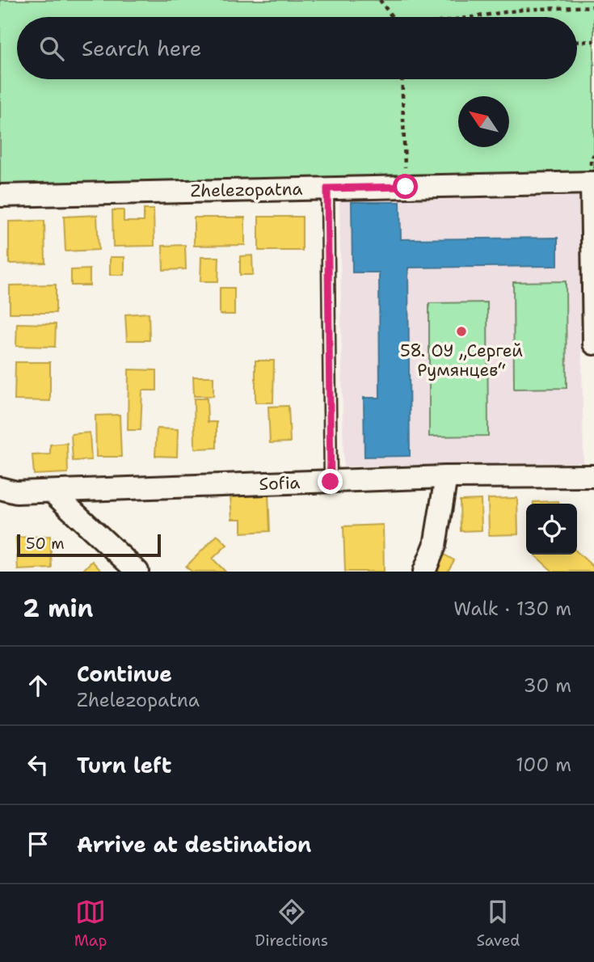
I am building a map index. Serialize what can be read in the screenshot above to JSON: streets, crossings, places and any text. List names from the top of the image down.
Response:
{
  "streets": {
    "street": ["Zhelezopatna", "Sofia"]
  },
  "places": ["58. ОУ „Сергей Румянцев“"],
  "scale_bar": "50 m",
  "north": "top left",
  "page": {
    "search": "Search here",
    "scale": "50 m",
    "heading": ["2 min", "Walk · 130 m"],
    "list": [
      ["Continue", "Zhelezopatna", "30 m"],
      ["Turn left", "100 m"],
      "Arrive at destination"
    ],
    "nav": ["Map", "Directions", "Saved"]
  }
}
